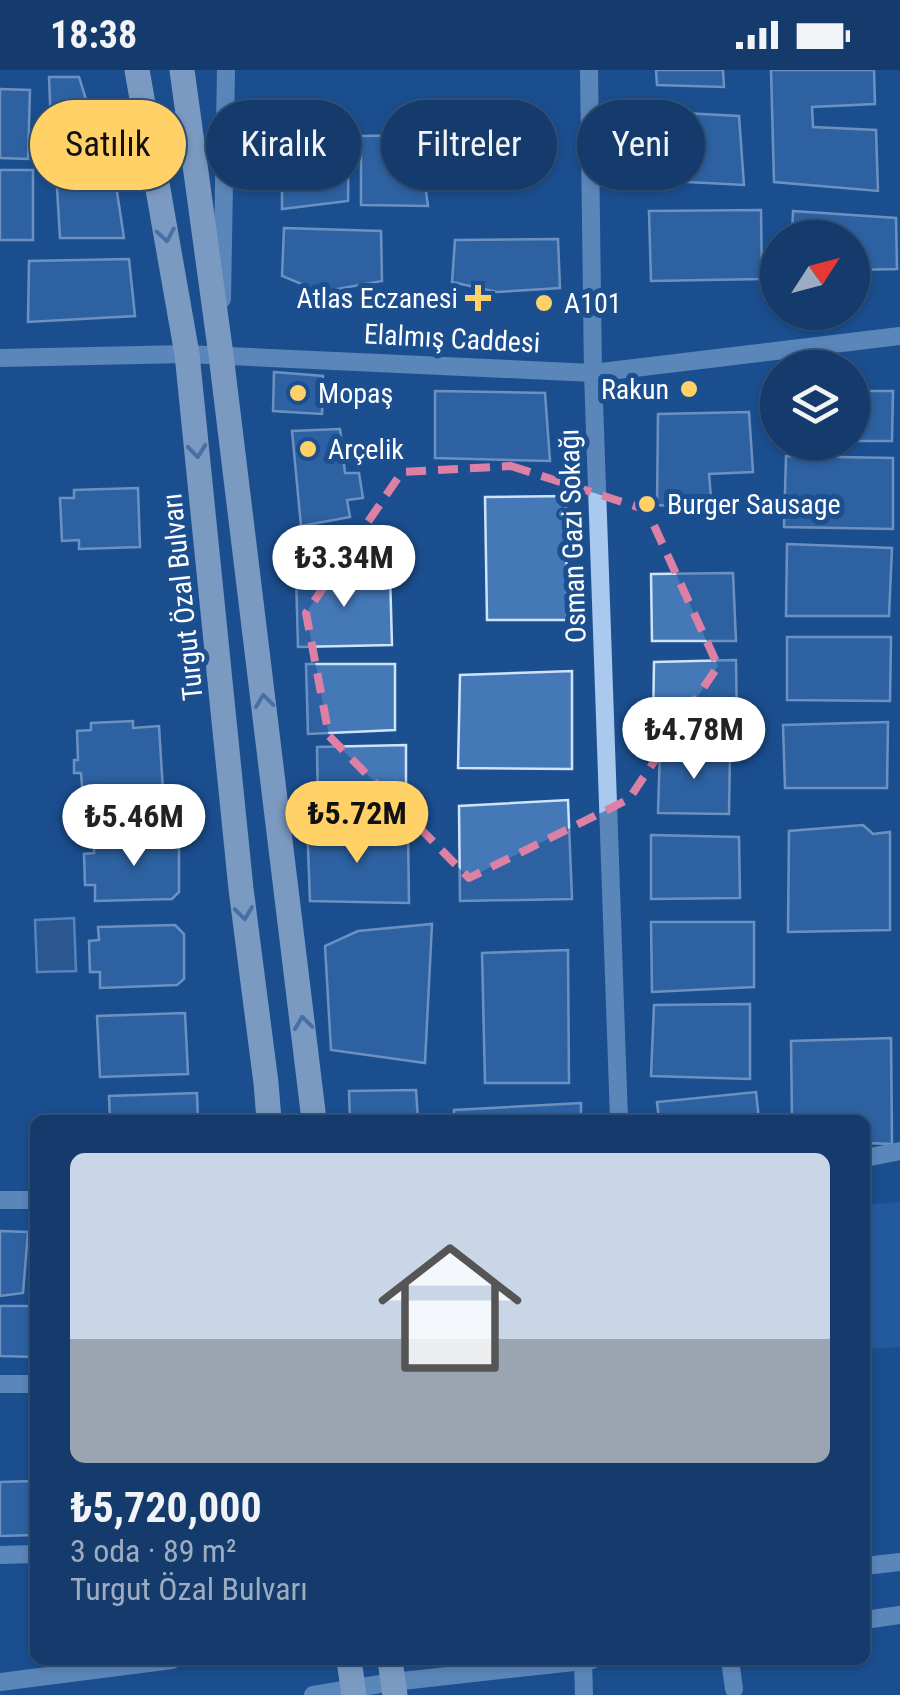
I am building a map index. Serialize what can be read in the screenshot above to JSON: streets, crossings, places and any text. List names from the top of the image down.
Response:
{
  "streets": {
    "main road": ["Turgut Özal Bulvarı"],
    "street": ["Elalmış Caddesi", "Osman Gazi Sokağı"]
  },
  "crossings": [
    ["Elalmış Caddesi", "Osman Gazi Sokağı"],
    ["Elalmış Caddesi", "Turgut Özal Bulvarı"]
  ],
  "places": {
    "health": ["Atlas Eczanesi"],
    "other": [
      "A101",
      "Rakun",
      "Mopaş",
      "Arçelik",
      "Burger Sausage"
    ]
  },
  "north": "top right",
  "page": {
    "status": "18:38",
    "chip": [
      "Satılık",
      "Kiralık",
      "Filtreler",
      "Yeni"
    ],
    "price": [
      "₺3.34M",
      "₺4.78M",
      "₺5.72M",
      "₺5.46M"
    ],
    "list": [
      {
        "name": "₺5,720,000",
        "note": "3 oda · 89 m² · Turgut Özal Bulvarı"
      }
    ]
  }
}
